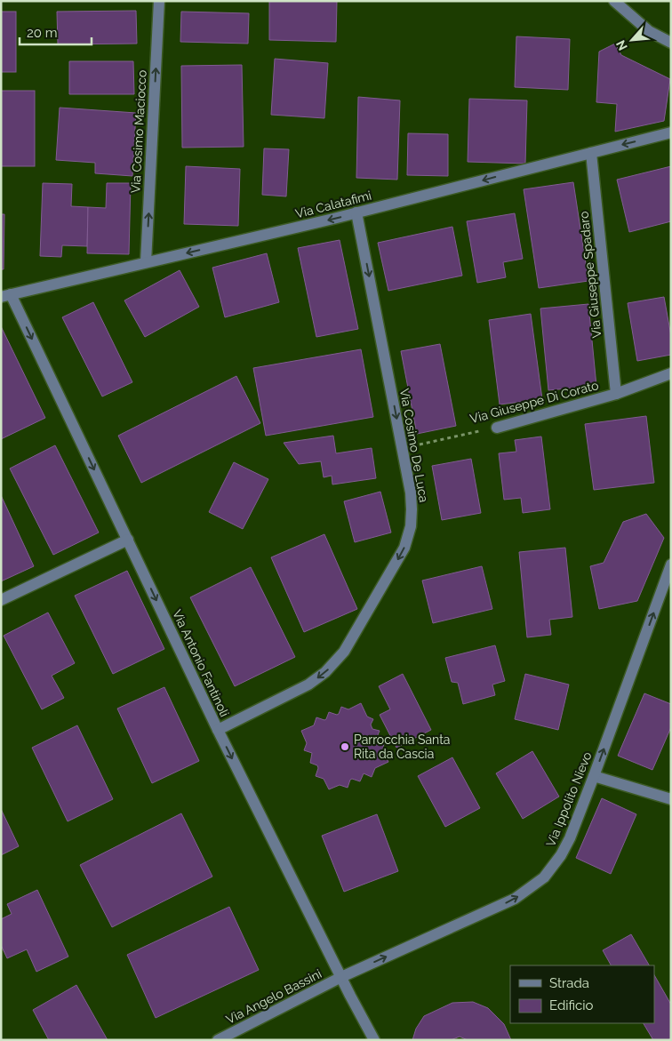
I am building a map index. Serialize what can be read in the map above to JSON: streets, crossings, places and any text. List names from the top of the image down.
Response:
{
  "streets": {
    "street": [
      "Via Cosimo Maciocco",
      "Via Calatafimi",
      "Via Giuseppe Spadaro",
      "Via Giuseppe Di Corato",
      "Via Cosimo De Luca",
      "Via Antonio Fantinoli",
      "Via Ippolito Nievo",
      "Via Angelo Bassini"
    ]
  },
  "crossings": [
    ["Via Cosimo Maciocco", "Via Calatafimi"],
    ["Via Calatafimi", "Via Giuseppe Spadaro"],
    ["Via Calatafimi", "Via Cosimo De Luca"],
    ["Via Calatafimi", "Via Antonio Fantinoli"],
    ["Via Giuseppe Spadaro", "Via Giuseppe Di Corato"],
    ["Via Giuseppe Di Corato", "Via Cosimo De Luca"],
    ["Via Cosimo De Luca", "Via Antonio Fantinoli"],
    ["Via Antonio Fantinoli", "Via Ippolito Nievo"],
    ["Via Antonio Fantinoli", "Via Angelo Bassini"],
    ["Via Ippolito Nievo", "Via Angelo Bassini"]
  ],
  "one_way": [
    "Via Cosimo Maciocco",
    "Via Calatafimi",
    "Via Cosimo De Luca",
    "Via Antonio Fantinoli",
    "Via Ippolito Nievo"
  ],
  "places": ["Parrocchia Santa Rita da Cascia"],
  "legend": ["Strada", "Edificio"],
  "scale_bar": "20 m",
  "north": "bottom left"
}
